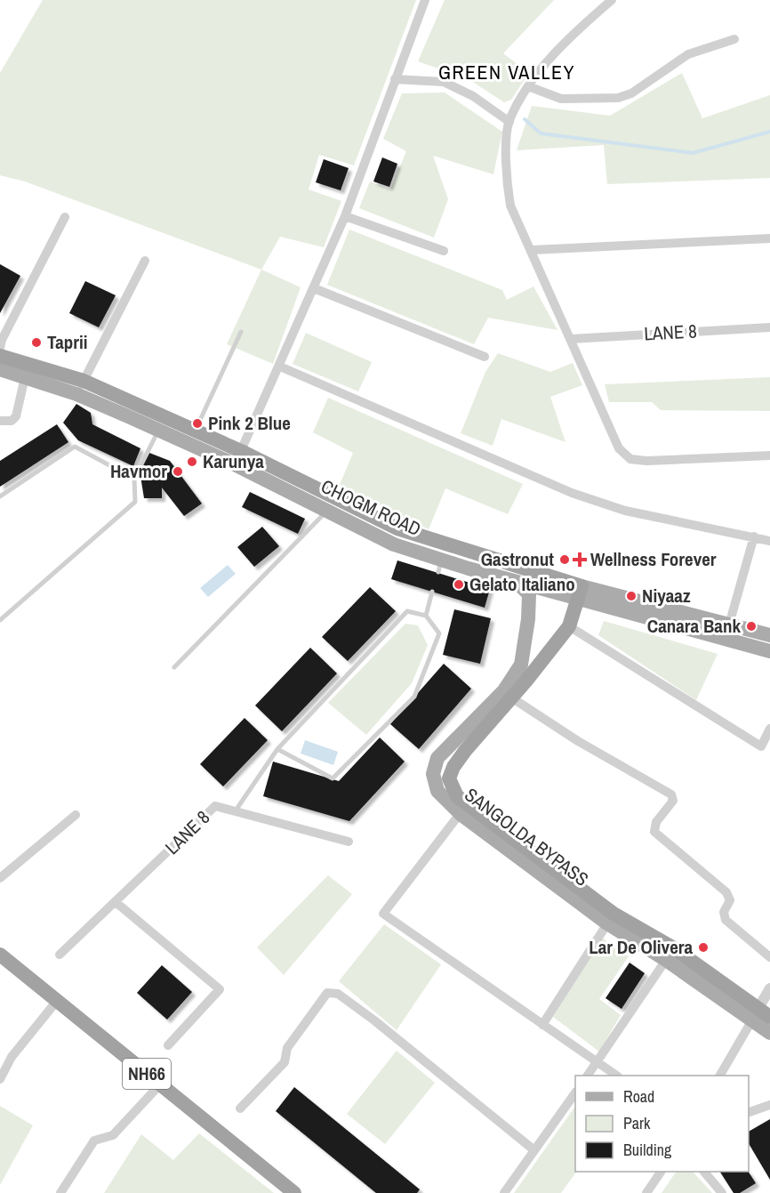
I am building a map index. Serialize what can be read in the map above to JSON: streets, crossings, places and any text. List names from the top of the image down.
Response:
{
  "streets": {
    "highway": ["CHOGM ROAD", "SANGOLDA BYPASS", "NH66"],
    "street": ["LANE 8"]
  },
  "crossings": [
    ["CHOGM ROAD", "SANGOLDA BYPASS"]
  ],
  "districts": ["GREEN VALLEY"],
  "places": {
    "other": [
      "Taprii",
      "Pink 2 Blue",
      "Karunya",
      "Havmor",
      "Gastronut",
      "Gelato Italiano",
      "Niyaaz",
      "Canara Bank",
      "Lar De Olivera"
    ],
    "health": ["Wellness Forever"]
  },
  "legend": ["Road", "Park", "Building"]
}
